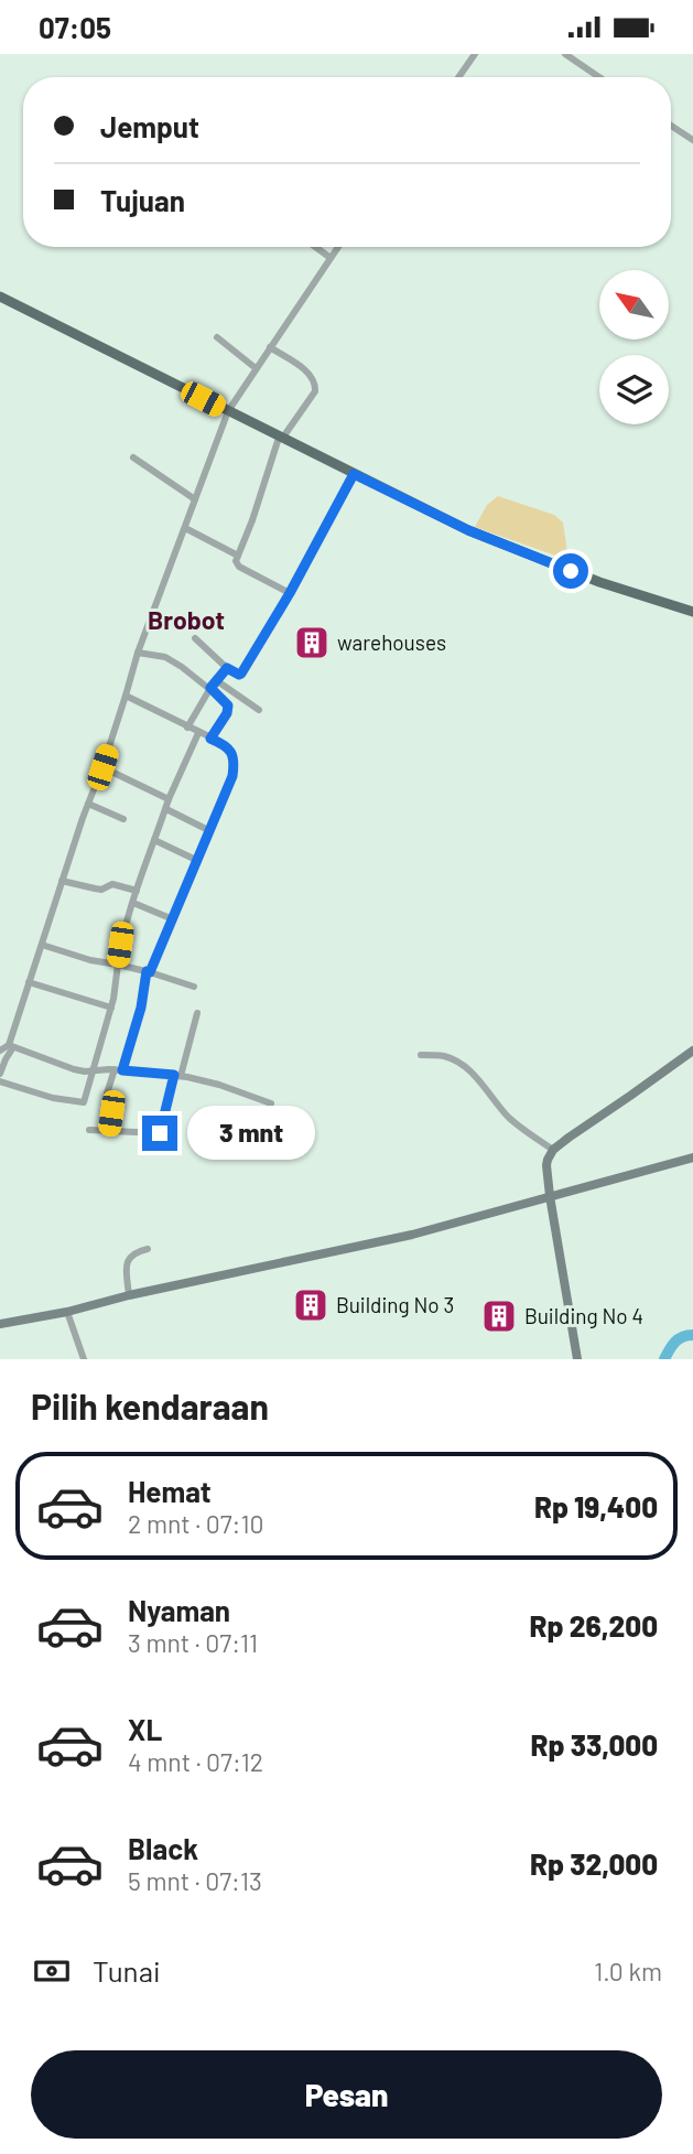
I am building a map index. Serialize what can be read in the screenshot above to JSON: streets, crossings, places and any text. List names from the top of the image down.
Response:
{
  "districts": ["Brobot"],
  "places": {
    "building": ["warehouses", "Building No 3", "Building No 4"]
  },
  "north": "top left",
  "page": {
    "status": "07:05",
    "banner": ["Jemput", "Tujuan"],
    "bubble": "3 mnt",
    "heading": "Pilih kendaraan",
    "list": [
      {
        "name": "Hemat",
        "note": "2 mnt · 07:10",
        "value": "Rp 19,400"
      },
      {
        "name": "Nyaman",
        "note": "3 mnt · 07:11",
        "value": "Rp 26,200"
      },
      {
        "name": "XL",
        "note": "4 mnt · 07:12",
        "value": "Rp 33,000"
      },
      {
        "name": "Black",
        "note": "5 mnt · 07:13",
        "value": "Rp 32,000"
      }
    ],
    "pay": ["Tunai", "1.0 km"],
    "buttons": "Pesan"
  }
}
